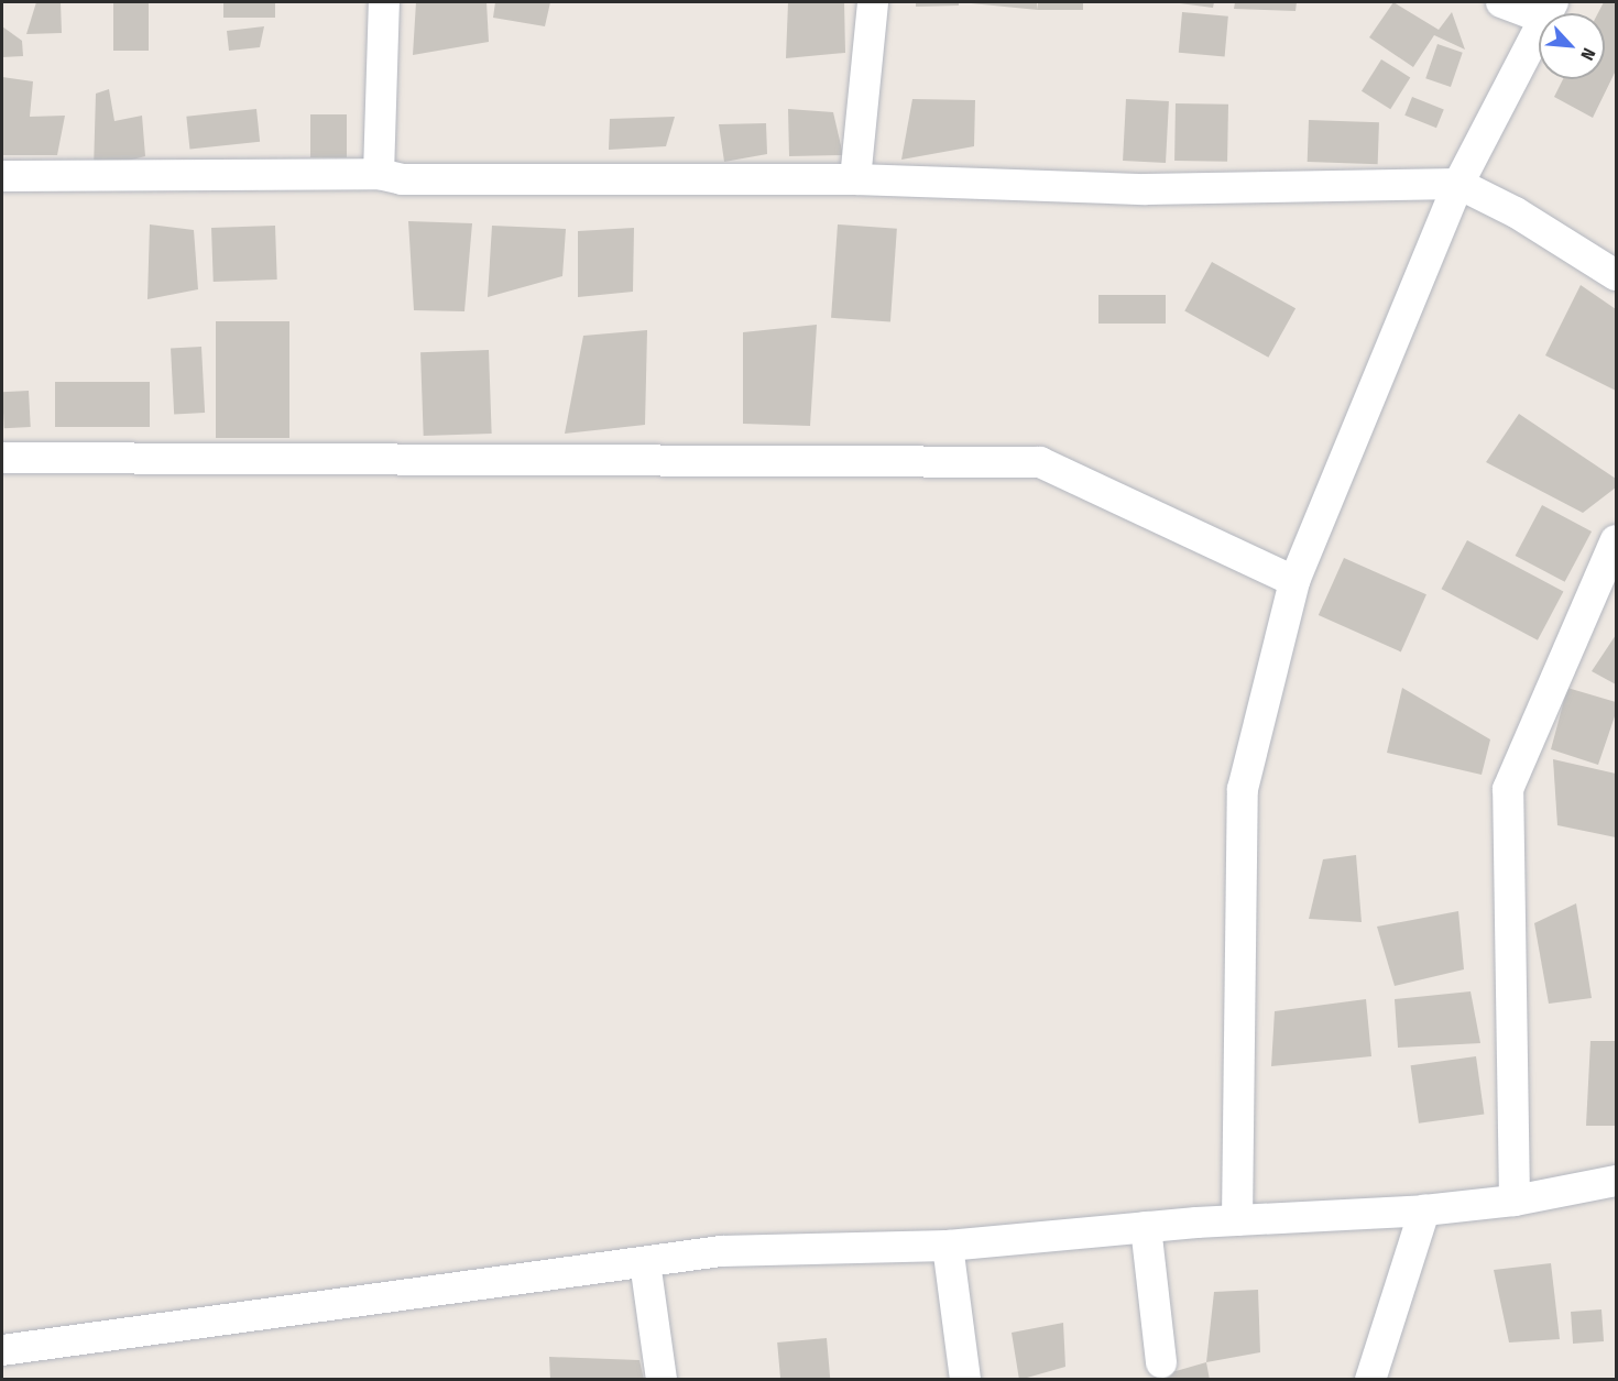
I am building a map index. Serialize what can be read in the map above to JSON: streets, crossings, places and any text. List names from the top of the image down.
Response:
{
  "north": "bottom right"
}
